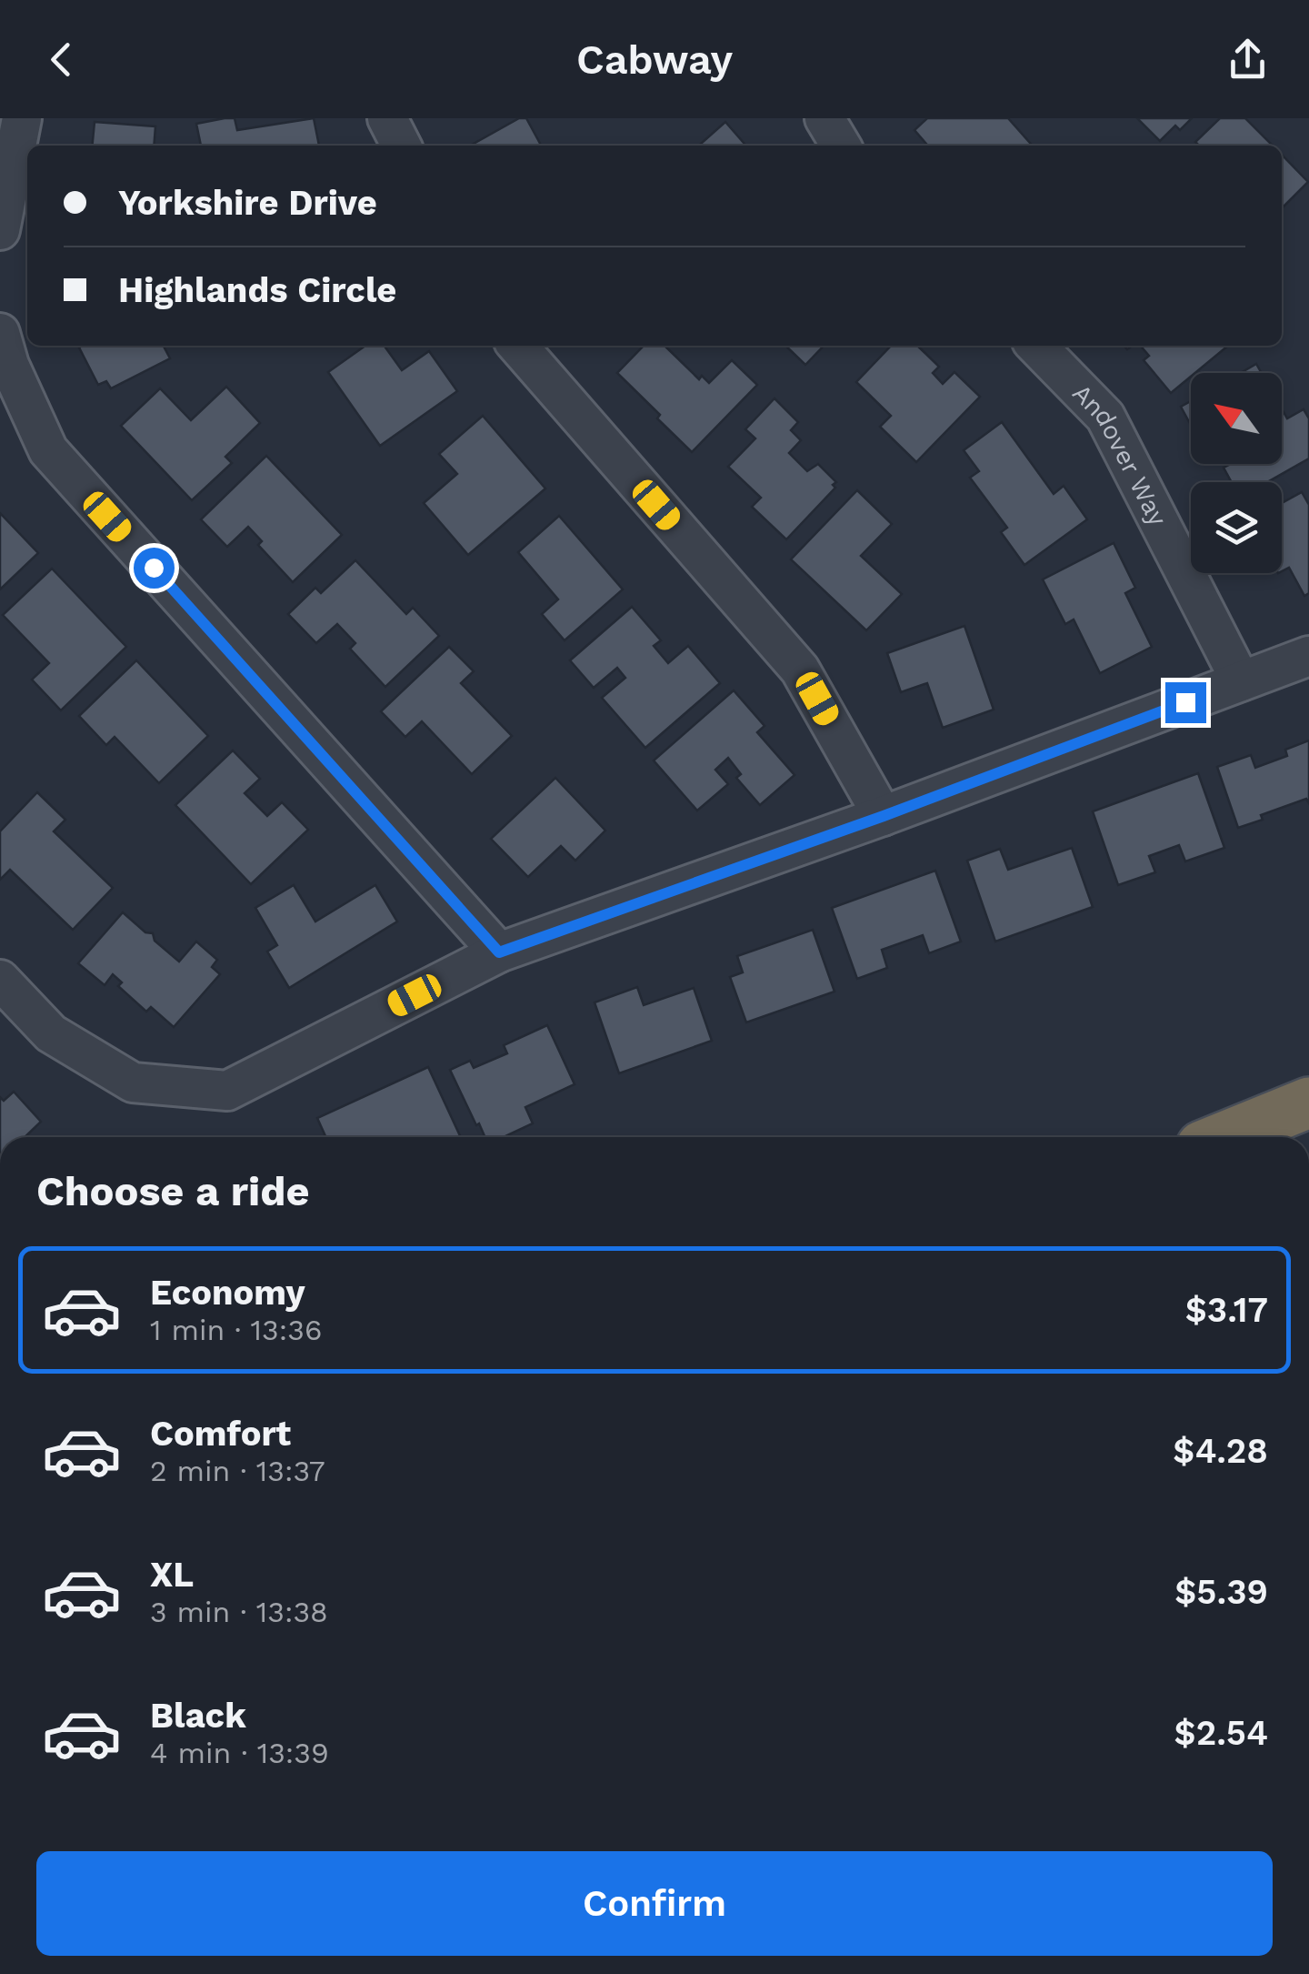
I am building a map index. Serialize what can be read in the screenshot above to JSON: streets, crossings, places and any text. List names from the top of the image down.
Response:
{
  "streets": {
    "street": ["Andover Way"]
  },
  "north": "top left",
  "page": {
    "header": "Cabway",
    "banner": ["Yorkshire Drive", "Highlands Circle"],
    "heading": "Choose a ride",
    "list": [
      {
        "name": "Economy",
        "note": "1 min · 13:36",
        "value": "$3.17"
      },
      {
        "name": "Comfort",
        "note": "2 min · 13:37",
        "value": "$4.28"
      },
      {
        "name": "XL",
        "note": "3 min · 13:38",
        "value": "$5.39"
      },
      {
        "name": "Black",
        "note": "4 min · 13:39",
        "value": "$2.54"
      }
    ],
    "buttons": "Confirm"
  }
}
